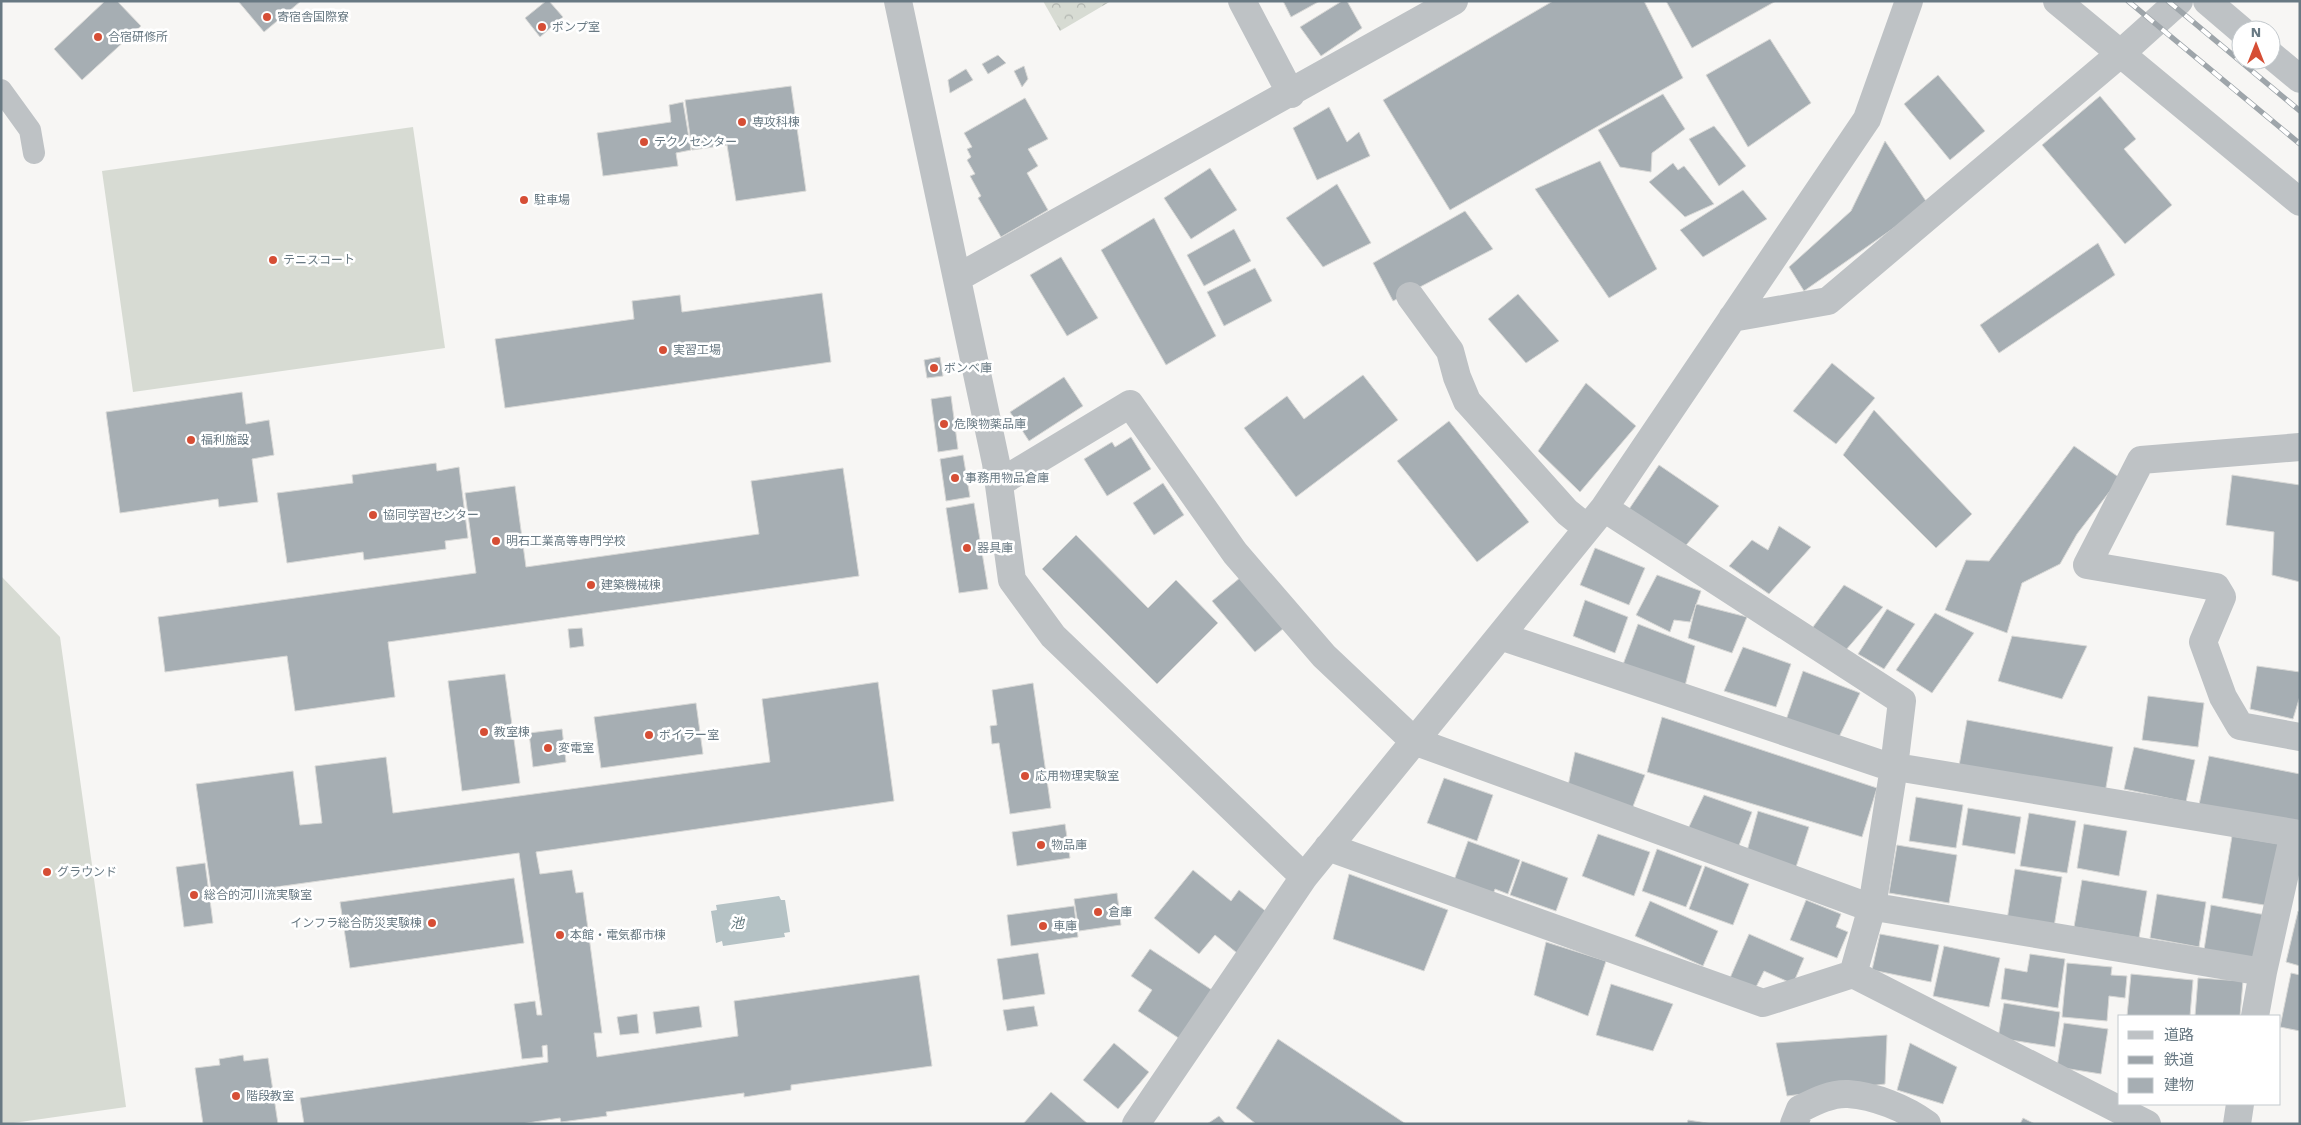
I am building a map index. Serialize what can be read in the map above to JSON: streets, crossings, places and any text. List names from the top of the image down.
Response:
{
  "water": ["池"],
  "places": [
    "寄宿舎国際寮",
    "ポンプ室",
    "合宿研修所",
    "専攻科棟",
    "テクノセンター",
    "駐車場",
    "テニスコート",
    "実習工場",
    "ボンベ庫",
    "危険物薬品庫",
    "福利施設",
    "事務用物品倉庫",
    "協同学習センター",
    "明石工業高等専門学校",
    "器具庫",
    "建築機械棟",
    "教室棟",
    "ボイラー室",
    "変電室",
    "応用物理実験室",
    "物品庫",
    "グラウンド",
    "総合的河川流実験室",
    "倉庫",
    "インフラ総合防災実験棟",
    "車庫",
    "本館・電気都市棟",
    "階段教室"
  ],
  "legend": ["道路", "鉄道", "建物"],
  "north": "top"
}
